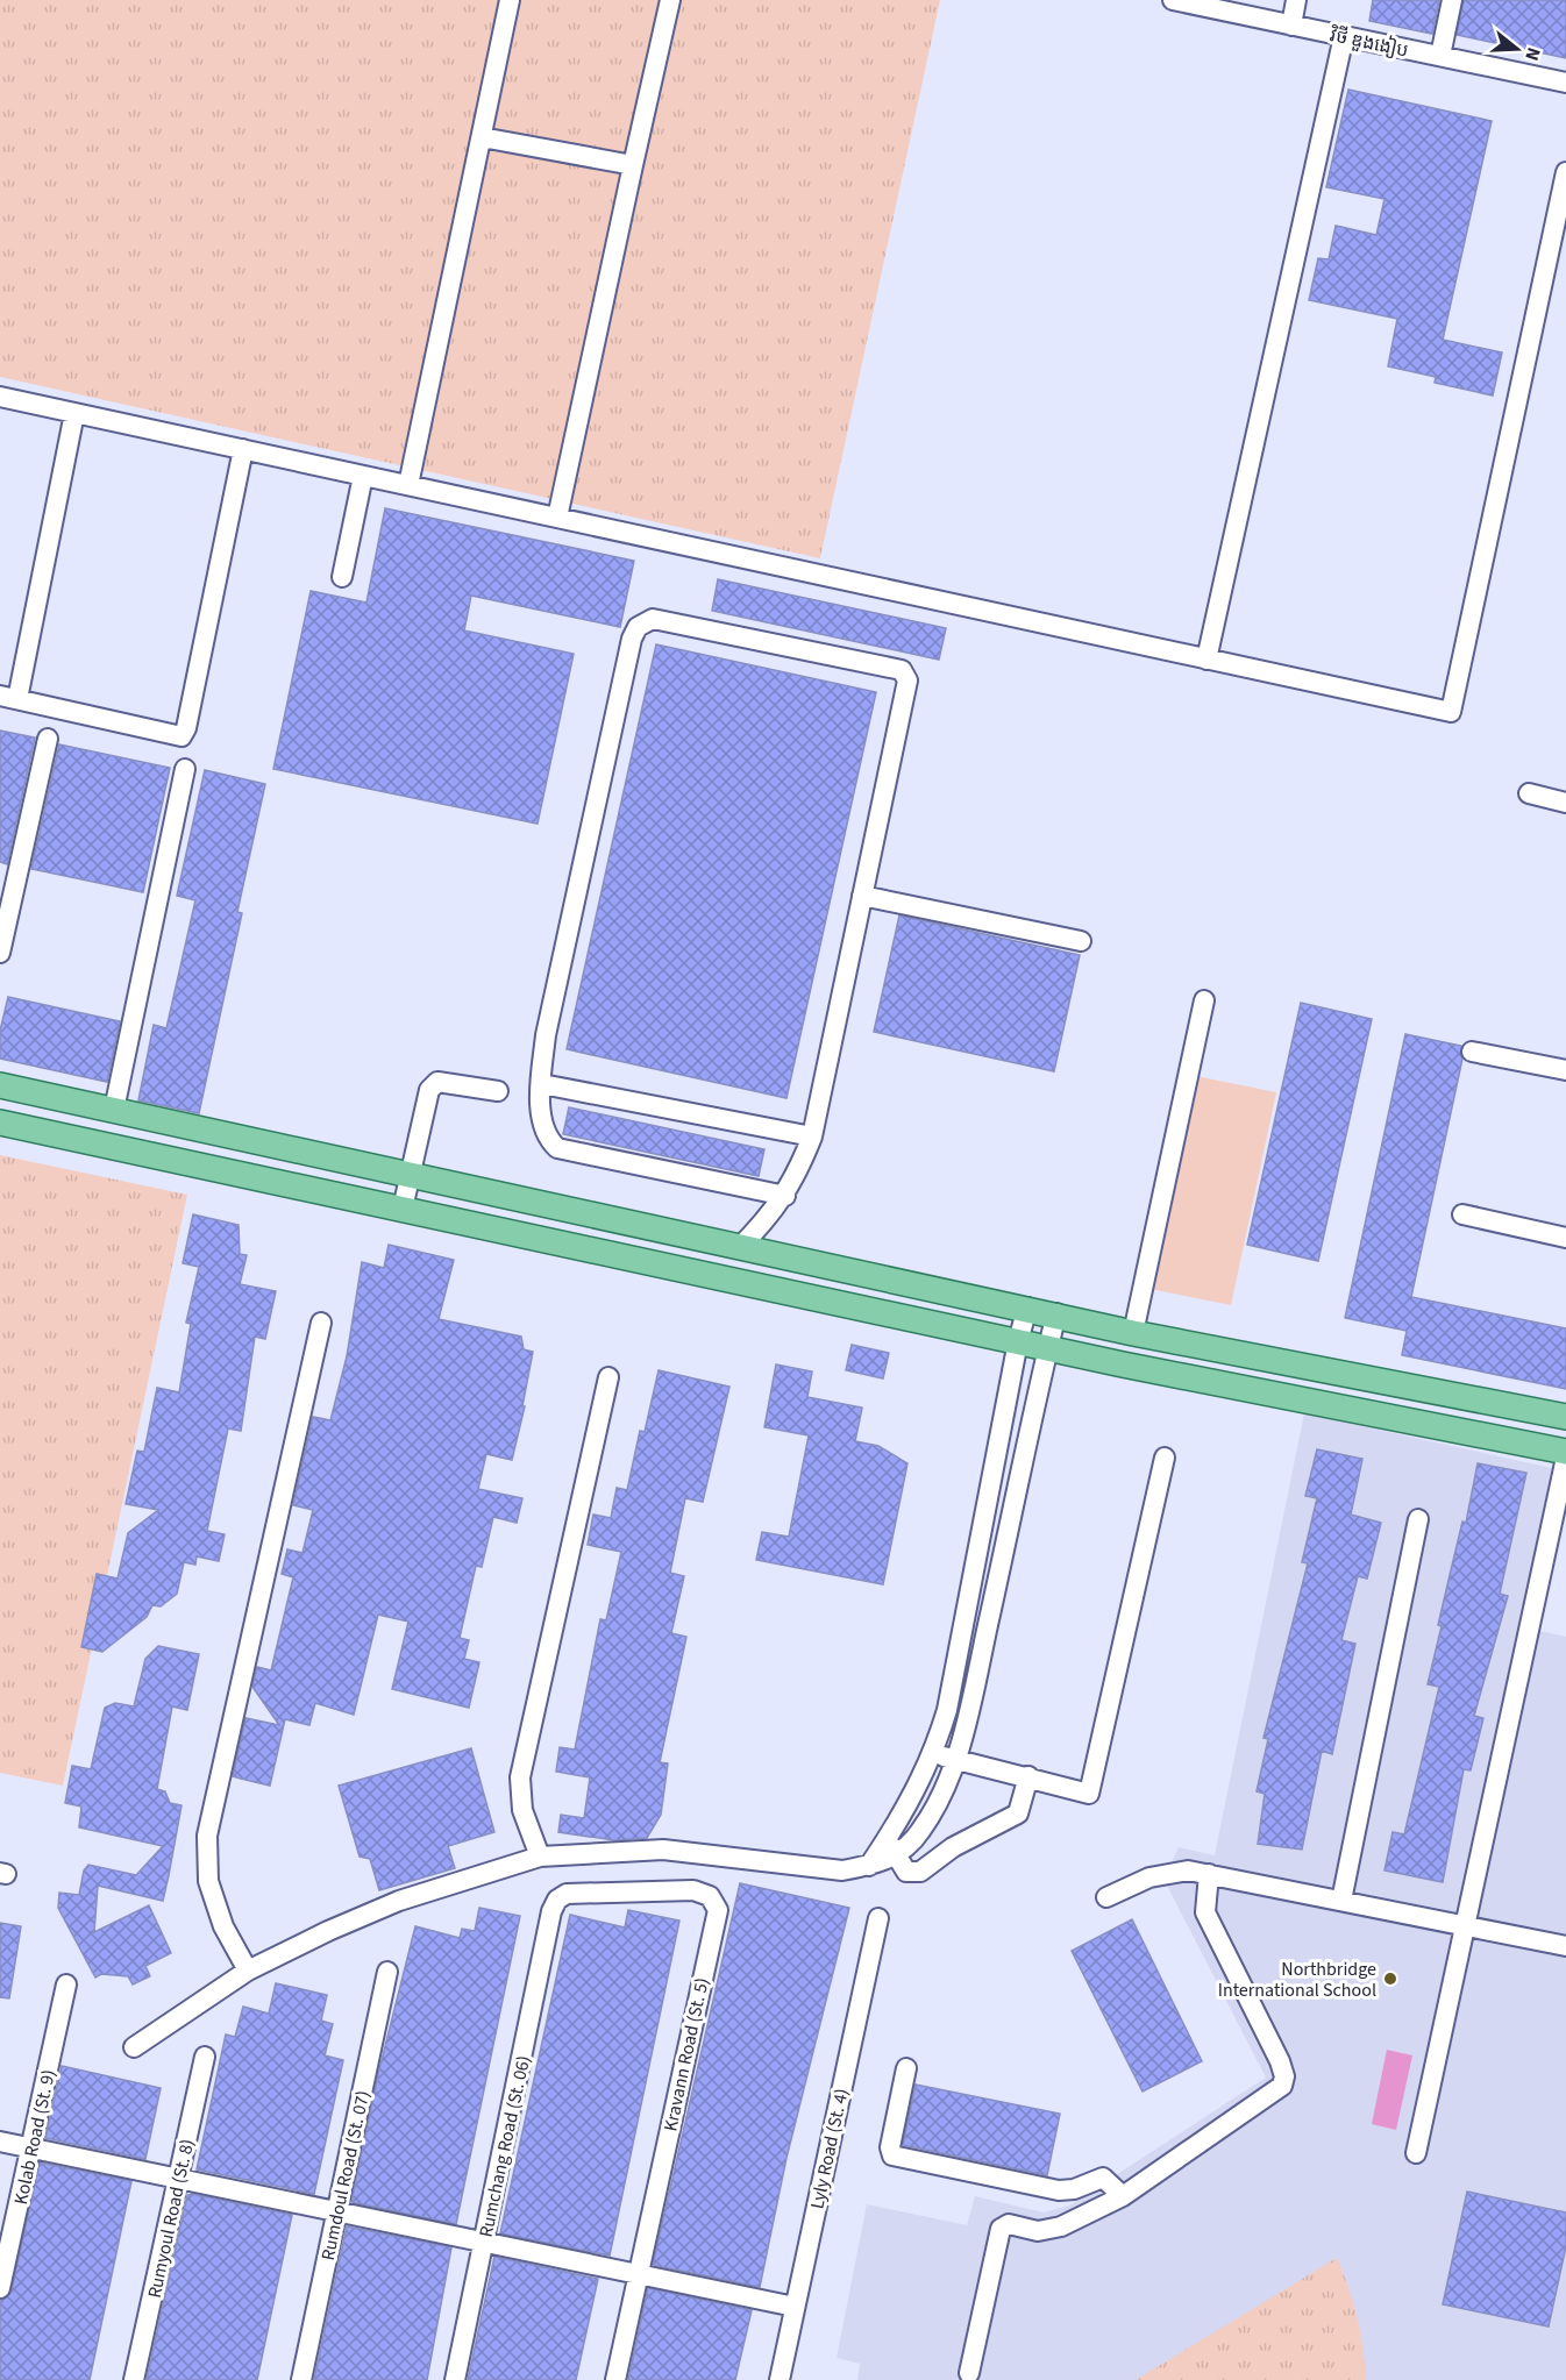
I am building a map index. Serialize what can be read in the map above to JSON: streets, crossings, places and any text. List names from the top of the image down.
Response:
{
  "streets": {
    "street": [
      "វិថី ឌួងងៀប",
      "Kravann Road (St. 5)",
      "Kolab Road (St. 9)",
      "Rumchang Road (St. 06)",
      "Lyly Road (St. 4)",
      "Rumdoul Road (St. 07)",
      "Rumyoul Road (St. 8)"
    ]
  },
  "crossings": [
    ["Kravann Road (St. 5)", "Rumchang Road (St. 06)"]
  ],
  "places": ["Northbridge International School"],
  "north": "right"
}
